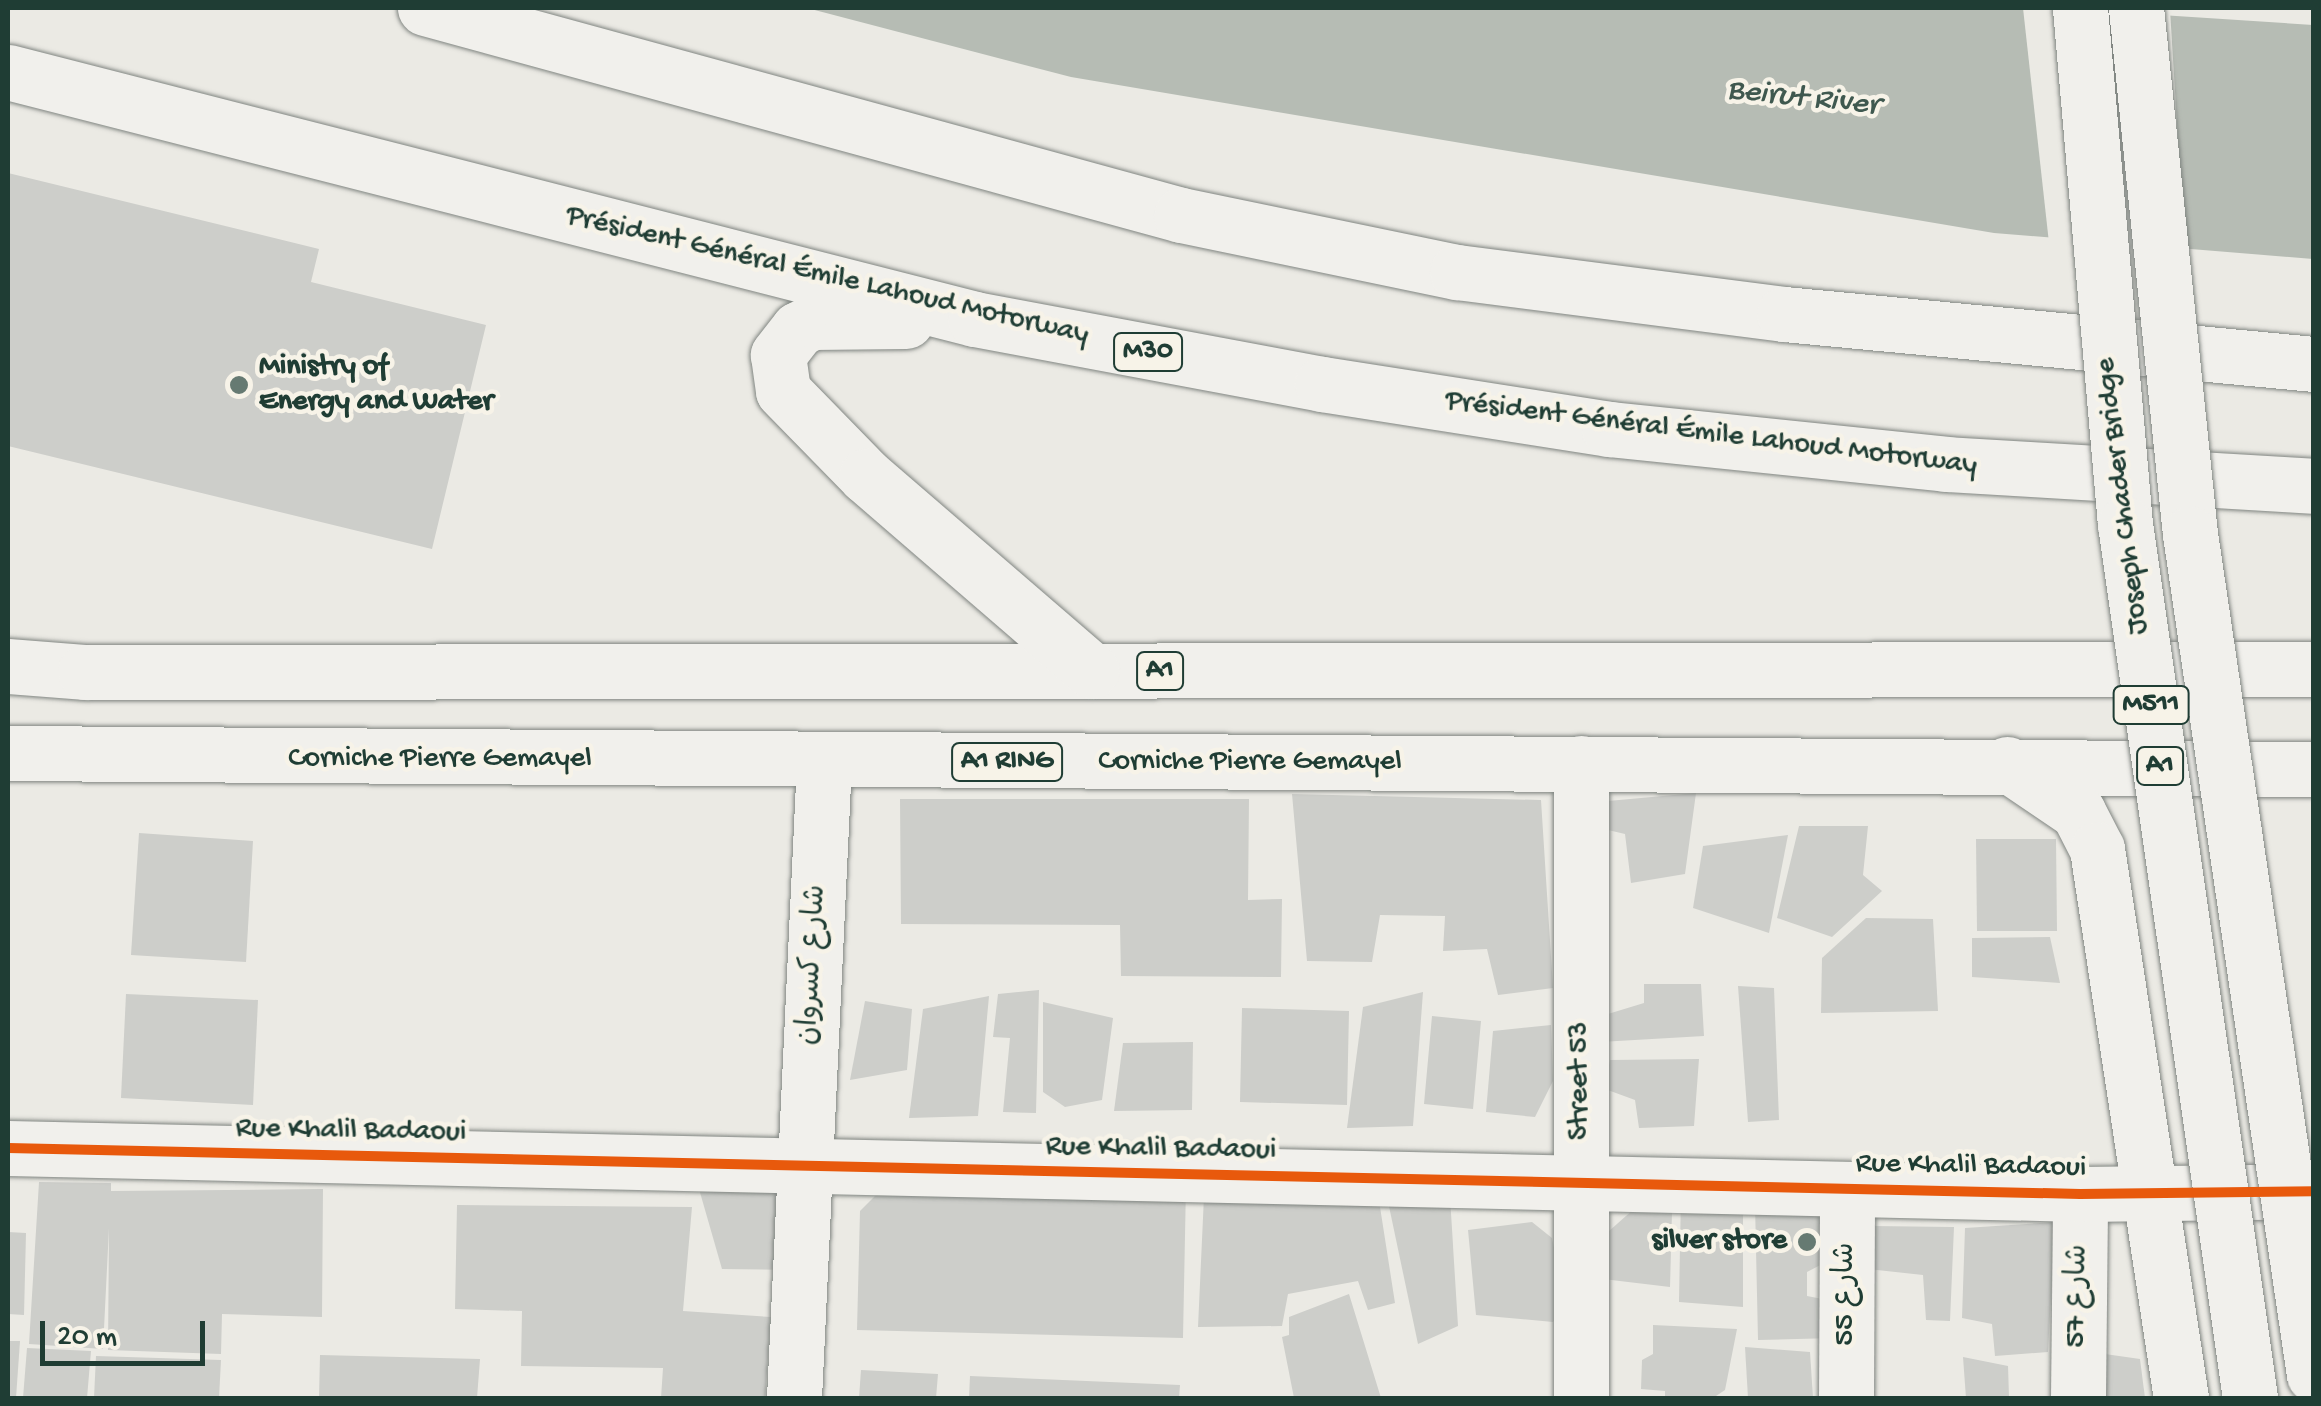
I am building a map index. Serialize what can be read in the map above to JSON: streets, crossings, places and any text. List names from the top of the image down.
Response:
{
  "streets": {
    "main road": [
      "Président Général Émile Lahoud Motorway",
      "M30",
      "Joseph Chader Bridge",
      "A1",
      "M511",
      "Corniche Pierre Gemayel",
      "A1 RING",
      "شارع كسروان",
      "Street 53",
      "Rue Khalil Badaoui",
      "شارع 55",
      "شارع 57"
    ]
  },
  "crossings": [
    ["Corniche Pierre Gemayel", "شارع كسروان"],
    ["Corniche Pierre Gemayel", "Street 53"],
    ["شارع كسروان", "Rue Khalil Badaoui"],
    ["Street 53", "Rue Khalil Badaoui"],
    ["Rue Khalil Badaoui", "شارع 55"],
    ["Rue Khalil Badaoui", "شارع 57"]
  ],
  "water": ["Beirut River"],
  "places": ["Ministry of Energy and Water", "silver store"],
  "scale_bar": "20 m"
}
